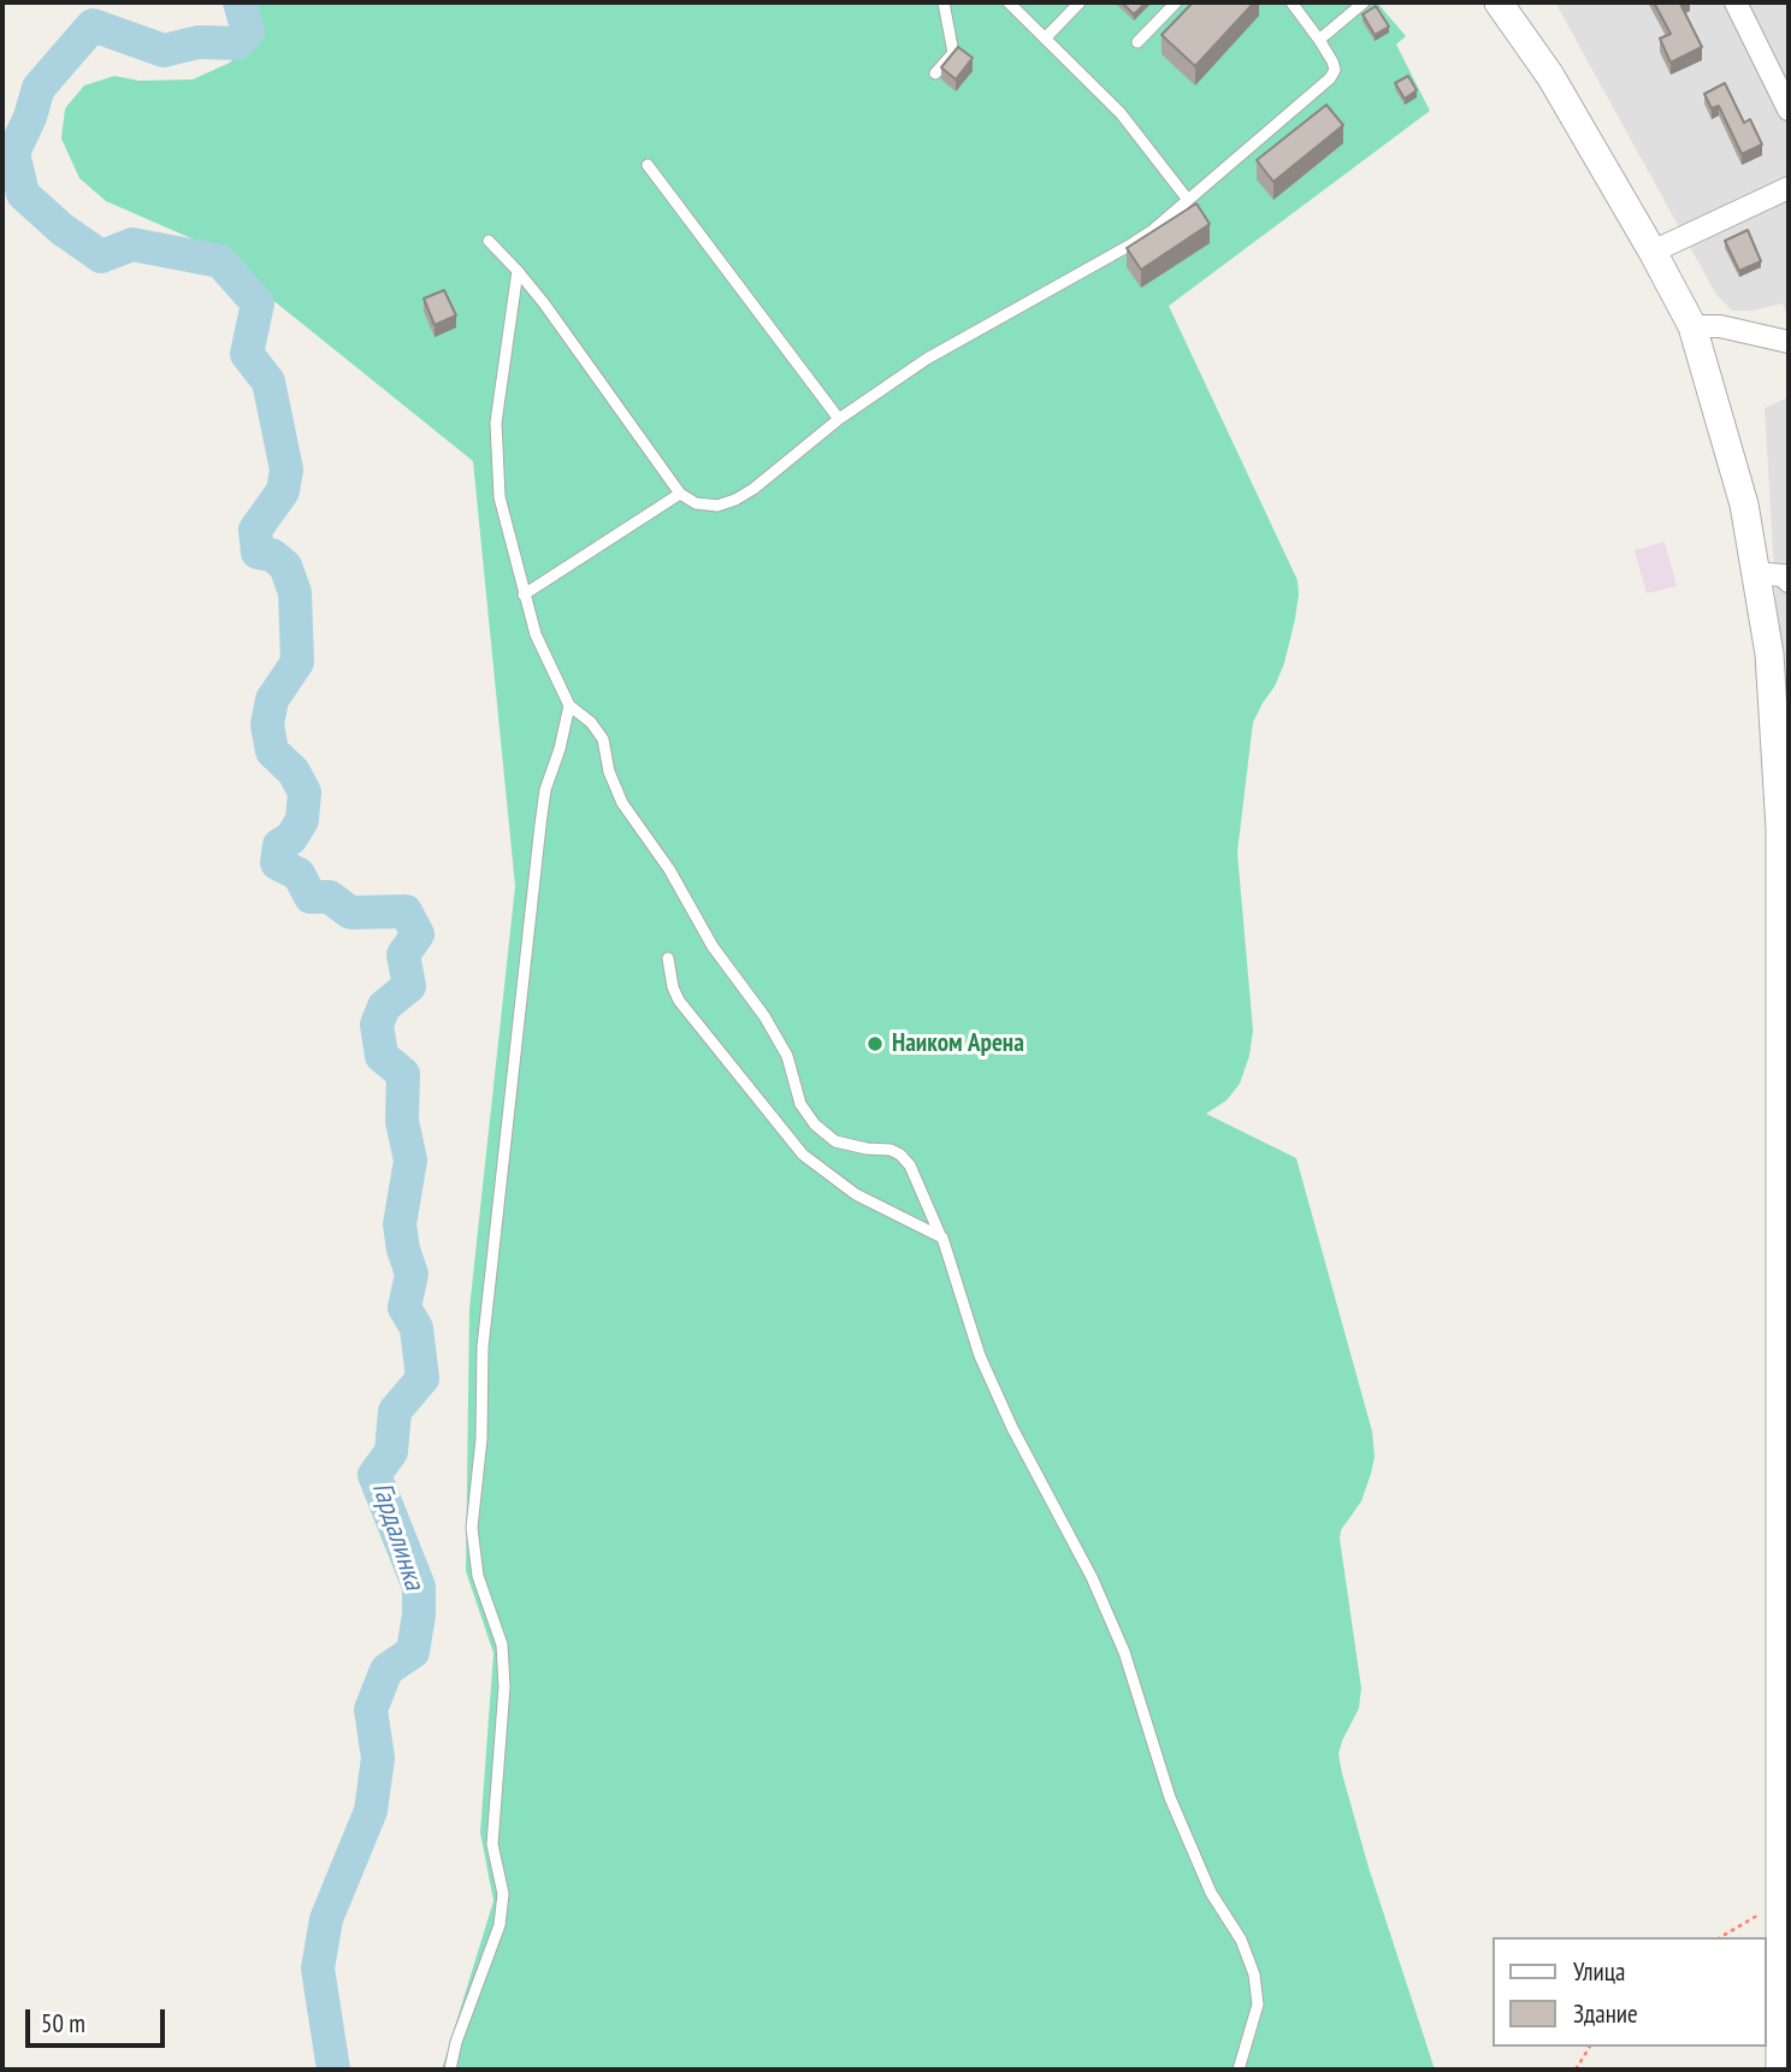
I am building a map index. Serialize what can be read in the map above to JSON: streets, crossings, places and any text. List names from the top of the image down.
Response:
{
  "water": ["Гардалинка"],
  "places": ["Наиком Арена"],
  "legend": ["Улица", "Здание"],
  "scale_bar": "50 m"
}
